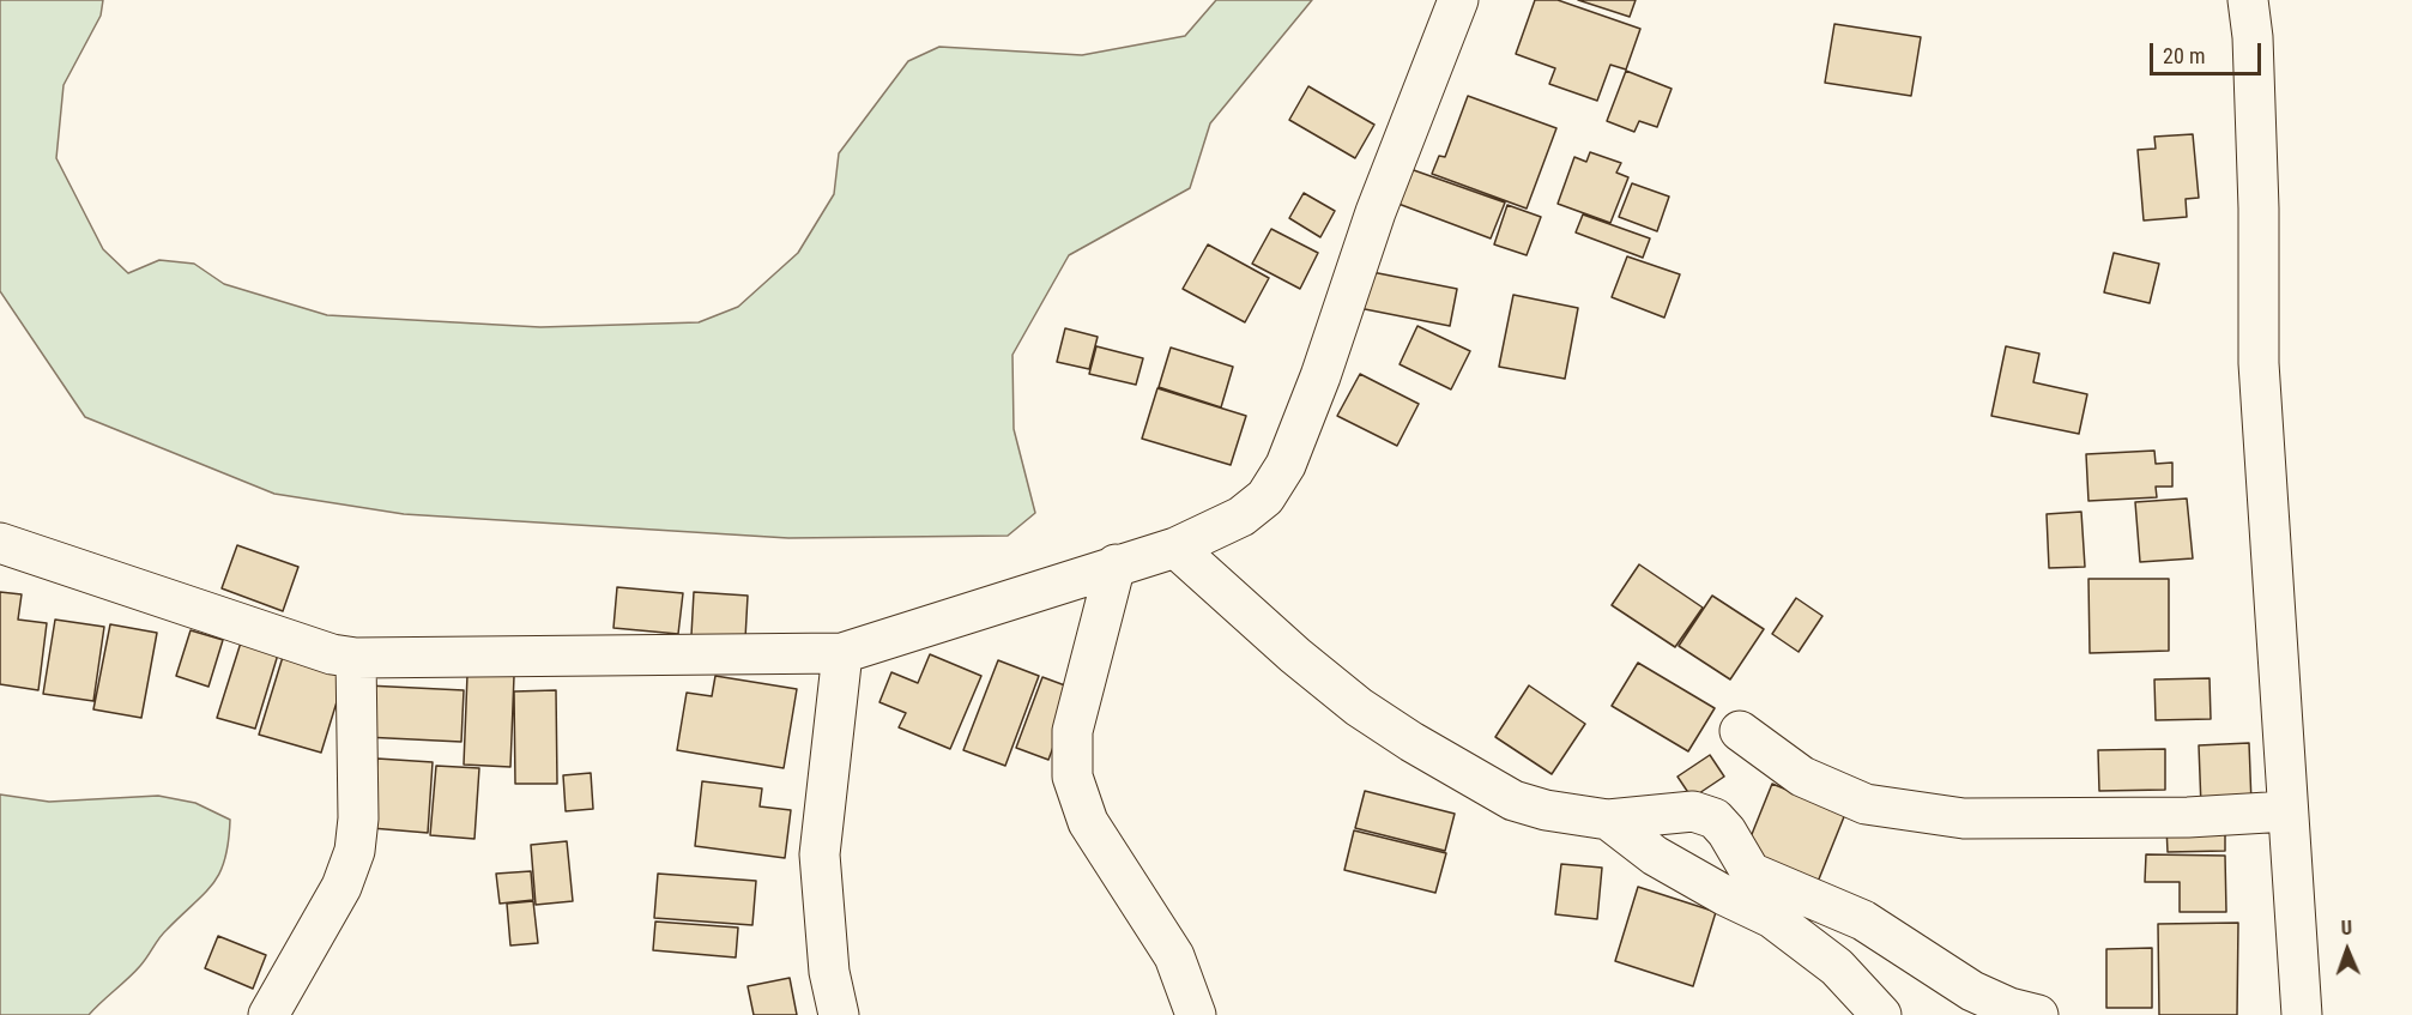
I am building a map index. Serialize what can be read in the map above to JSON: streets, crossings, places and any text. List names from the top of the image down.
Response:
{
  "scale_bar": "20 m",
  "north": "top"
}
